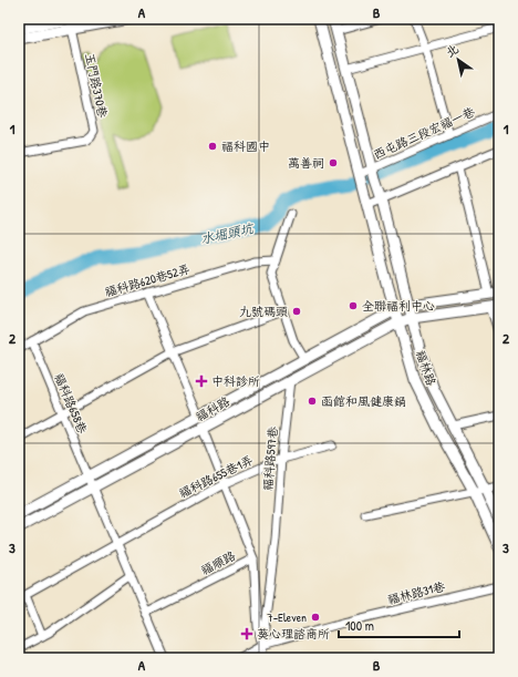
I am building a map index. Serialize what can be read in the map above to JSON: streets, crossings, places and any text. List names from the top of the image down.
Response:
{
  "streets": {
    "street": [
      "玉門路370巷",
      "西屯路三段宏福一巷",
      "福科路620巷52弄",
      "福林路",
      "福科路658巷",
      "福科路",
      "福科路597巷",
      "福科路655巷1弄",
      "福順路",
      "福林路31巷"
    ]
  },
  "crossings": [
    ["西屯路三段宏福一巷", "福林路"],
    ["福科路620巷52弄", "福科路658巷"],
    ["福林路", "福科路"],
    ["福科路658巷", "福科路"],
    ["福科路658巷", "福科路655巷1弄"],
    ["福科路658巷", "福順路"],
    ["福科路", "福科路597巷"],
    ["福科路", "福順路"],
    ["福科路597巷", "福科路655巷1弄"],
    ["福科路597巷", "福林路31巷"],
    ["福科路655巷1弄", "福順路"]
  ],
  "water": ["水堀頭坑"],
  "places": {
    "other": [
      "福科國中",
      "萬善祠",
      "全聯福利中心",
      "九號碼頭",
      "函館和風健康鍋",
      "7-Eleven"
    ],
    "health": ["中科診所", "葵心理諮商所"]
  },
  "scale_bar": "100 m",
  "north": "top left",
  "grid": {
    "columns": ["A", "B"],
    "rows": ["1", "2", "3"]
  }
}
